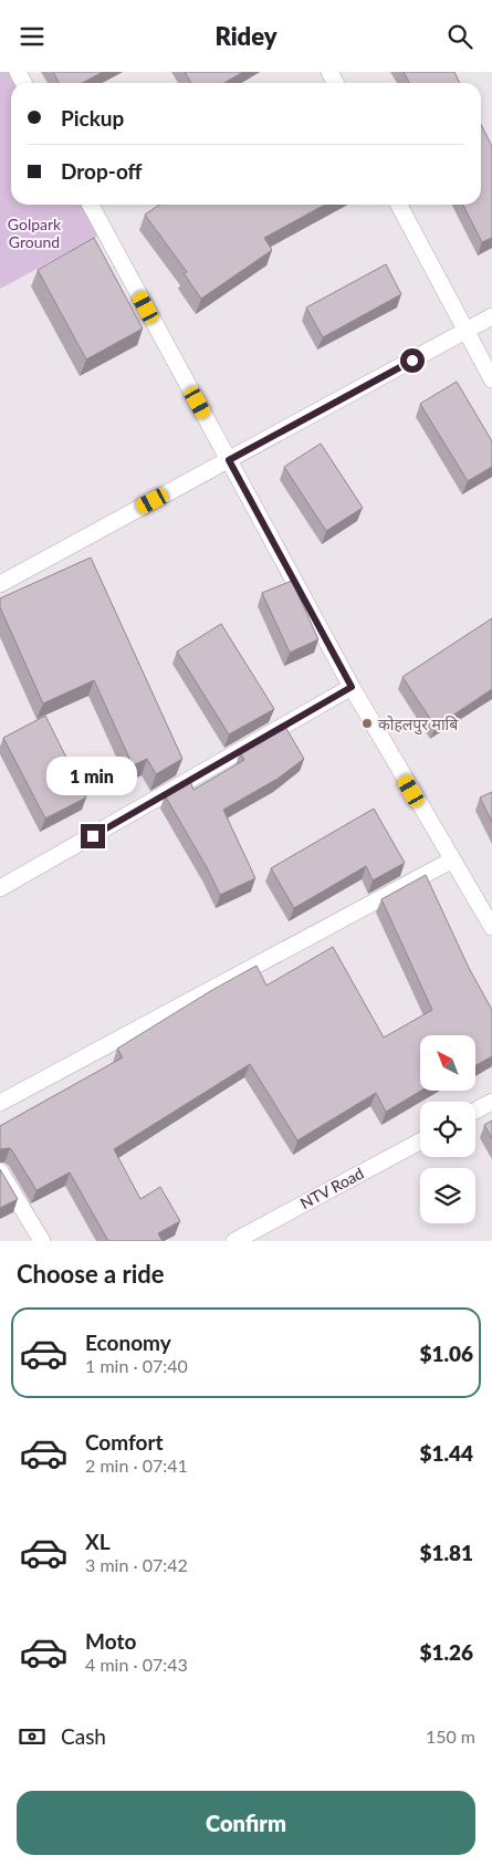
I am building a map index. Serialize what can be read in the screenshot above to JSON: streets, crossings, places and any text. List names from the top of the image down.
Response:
{
  "streets": {
    "street": ["NTV Road"]
  },
  "parks": ["Golpark Ground"],
  "places": ["कोहलपुर माबि"],
  "north": "top left",
  "page": {
    "header": "Ridey",
    "banner": ["Pickup", "Drop-off"],
    "bubble": "1 min",
    "heading": "Choose a ride",
    "list": [
      {
        "name": "Economy",
        "note": "1 min · 07:40",
        "value": "$1.06"
      },
      {
        "name": "Comfort",
        "note": "2 min · 07:41",
        "value": "$1.44"
      },
      {
        "name": "XL",
        "note": "3 min · 07:42",
        "value": "$1.81"
      },
      {
        "name": "Moto",
        "note": "4 min · 07:43",
        "value": "$1.26"
      }
    ],
    "pay": ["Cash", "150 m"],
    "buttons": "Confirm"
  }
}
